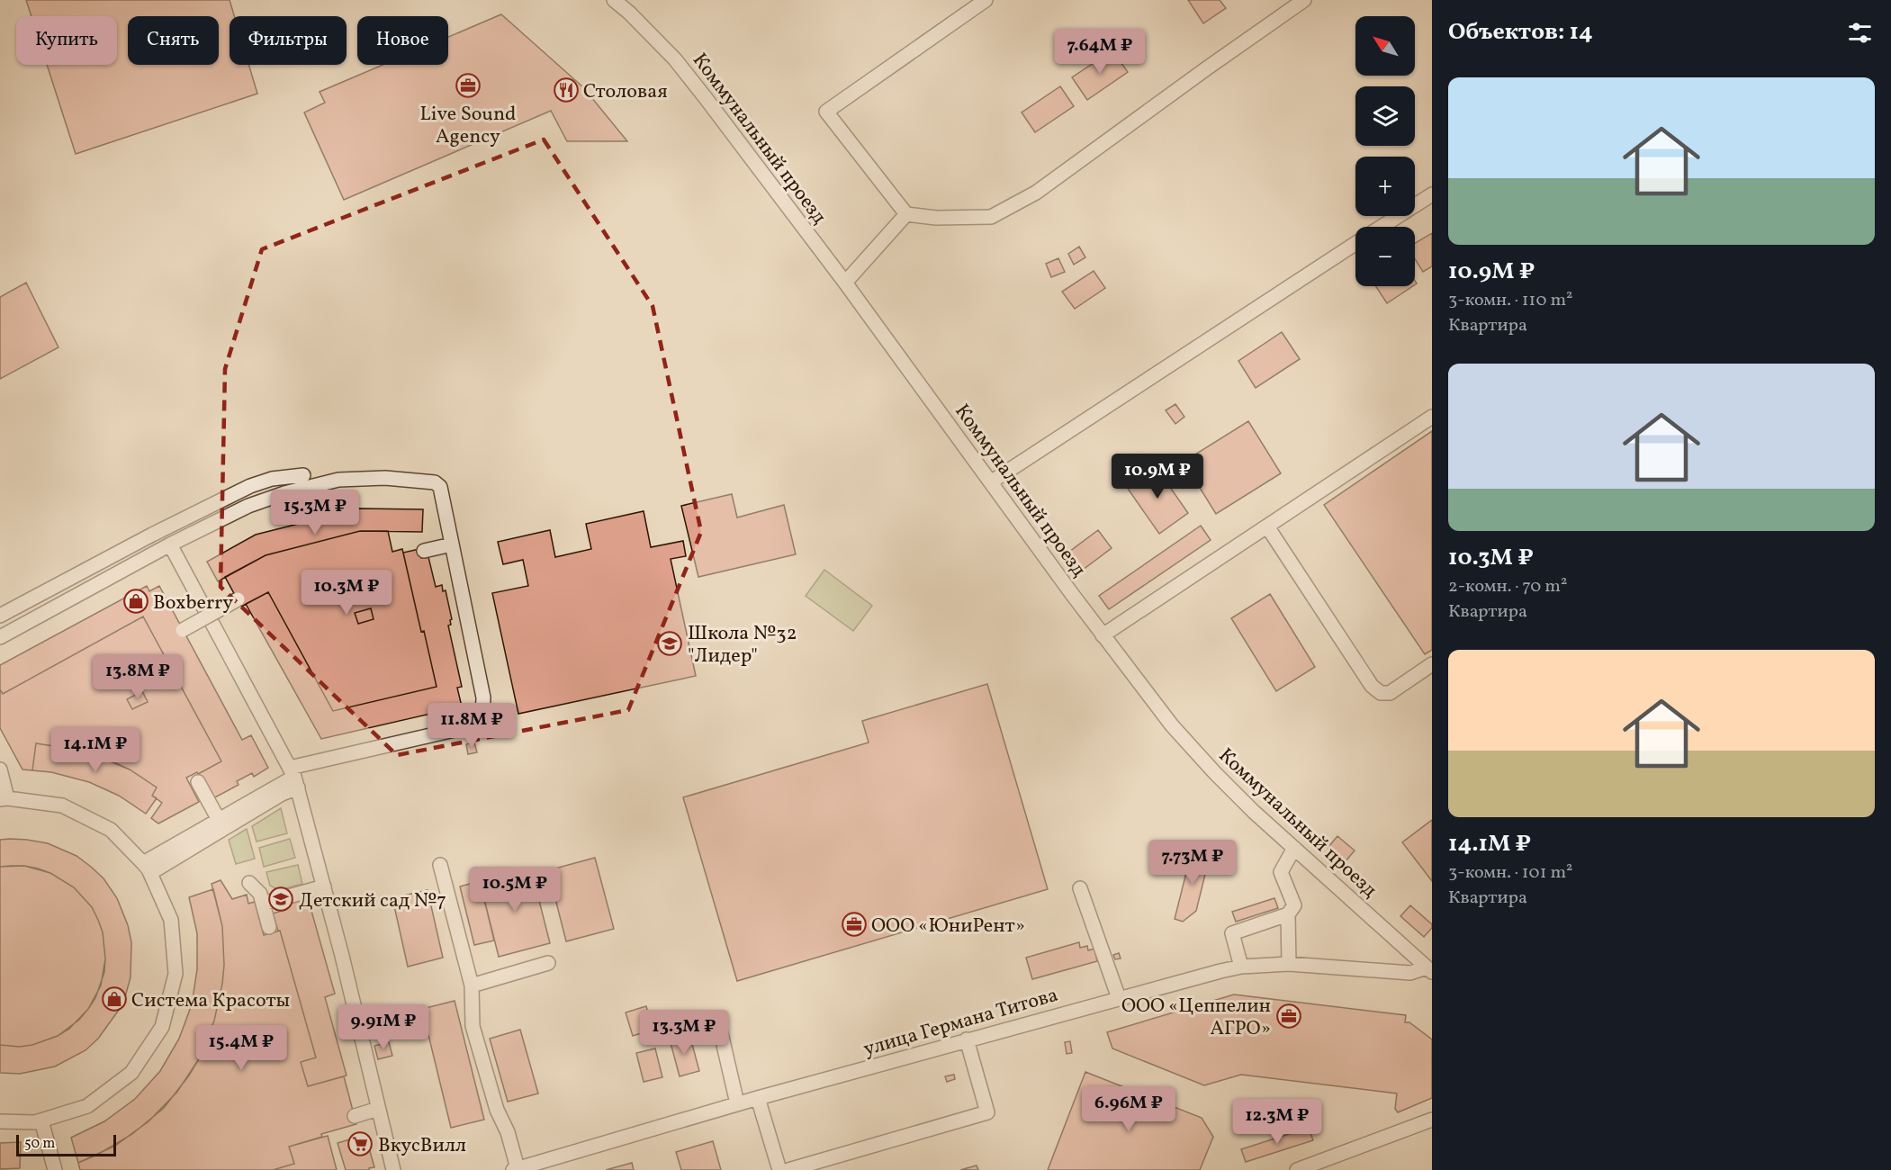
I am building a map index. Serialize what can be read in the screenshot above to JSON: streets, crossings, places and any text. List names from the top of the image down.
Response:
{
  "streets": {
    "street": ["Коммунальный проезд", "улица Германа Титова"]
  },
  "crossings": [
    ["Коммунальный проезд", "улица Германа Титова"]
  ],
  "places": {
    "office": ["Live Sound Agency", "ООО «ЮниРент»", "ООО «Цеппелин АГРО»"],
    "restaurant": ["Столовая"],
    "shop": ["Boxberry", "Система Красоты"],
    "school or university": ["Школа №32 \"Лидер\"", "Детский сад №7"],
    "supermarket": ["ВкусВилл"]
  },
  "scale_bar": "50 m",
  "north": "top left",
  "page": {
    "heading": "Объектов: 14",
    "map_buttons": ["+", "−"],
    "chip": [
      "Купить",
      "Снять",
      "Фильтры",
      "Новое"
    ],
    "price": [
      "7.64M ₽",
      "10.9M ₽",
      "15.3M ₽",
      "10.3M ₽",
      "13.8M ₽",
      "11.8M ₽",
      "14.1M ₽",
      "7.73M ₽",
      "10.5M ₽",
      "9.91M ₽",
      "13.3M ₽",
      "15.4M ₽",
      "6.96M ₽",
      "12.3M ₽"
    ],
    "list": [
      {
        "name": "10.9M ₽",
        "note": "3-комн. · 110 m² · Квартира"
      },
      {
        "name": "10.3M ₽",
        "note": "2-комн. · 70 m² · Квартира"
      },
      {
        "name": "14.1M ₽",
        "note": "3-комн. · 101 m² · Квартира"
      }
    ],
    "scale": "50 m"
  }
}
